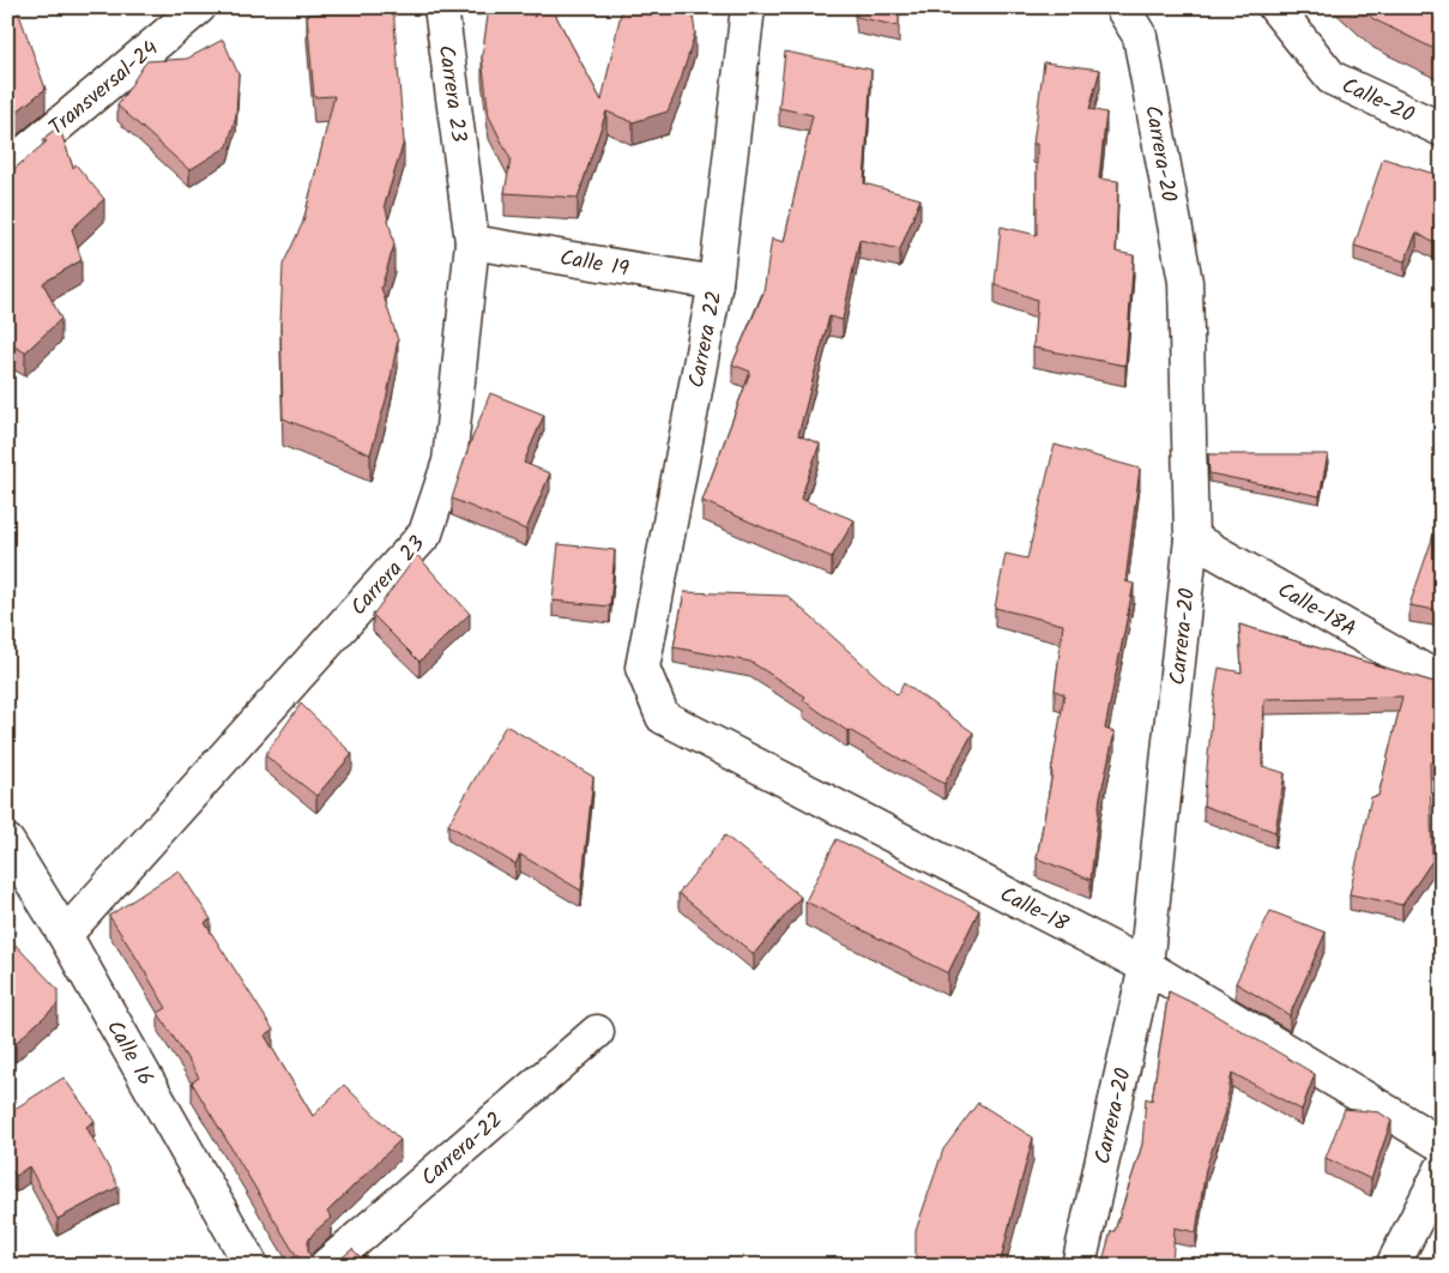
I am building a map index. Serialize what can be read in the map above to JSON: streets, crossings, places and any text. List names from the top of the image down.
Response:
{
  "streets": {
    "street": [
      "Transversal-24",
      "Carrera 23",
      "Calle-20",
      "Carrera-20",
      "Calle 19",
      "Carrera 22",
      "Calle-18A",
      "Calle-18",
      "Calle 16",
      "Carrera-22"
    ]
  },
  "crossings": [
    ["Carrera 23", "Calle 19"],
    ["Carrera 23", "Calle 16"],
    ["Carrera-20", "Calle-18A"],
    ["Carrera-20", "Calle-18"],
    ["Calle 19", "Carrera 22"],
    ["Carrera 22", "Calle-18"]
  ]
}
